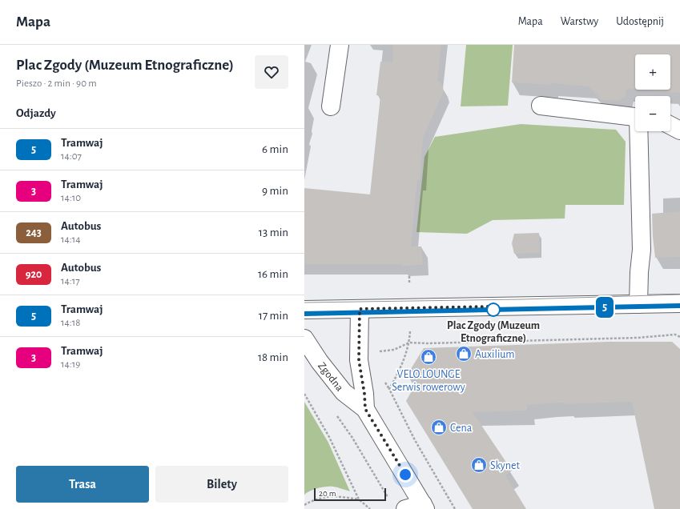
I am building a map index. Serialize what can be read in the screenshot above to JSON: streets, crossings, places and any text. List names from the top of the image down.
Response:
{
  "streets": {
    "main road": ["Zgodna"]
  },
  "places": {
    "other": ["Plac Zgody (Muzeum Etnograficzne)"],
    "shop": [
      "Auxilium",
      "VELO.LOUNGE Serwis rowerowy",
      "Cena",
      "Skynet"
    ]
  },
  "lines": ["tram line 5"],
  "scale_bar": "20 m",
  "page": {
    "header": "Mapa",
    "nav": ["Mapa", "Warstwy", "Udostępnij"],
    "heading": [
      ["Plac Zgody (Muzeum Etnograficzne)", "Pieszo · 2 min · 90 m"],
      "Odjazdy"
    ],
    "on_map": "5",
    "map_buttons": ["+", "−"],
    "list": [
      {
        "mark": "5",
        "name": "Tramwaj",
        "note": "14:07",
        "value": "6 min"
      },
      {
        "mark": "3",
        "name": "Tramwaj",
        "note": "14:10",
        "value": "9 min"
      },
      {
        "mark": "243",
        "name": "Autobus",
        "note": "14:14",
        "value": "13 min"
      },
      {
        "mark": "920",
        "name": "Autobus",
        "note": "14:17",
        "value": "16 min"
      },
      {
        "mark": "5",
        "name": "Tramwaj",
        "note": "14:18",
        "value": "17 min"
      },
      {
        "mark": "3",
        "name": "Tramwaj",
        "note": "14:19",
        "value": "18 min"
      }
    ],
    "buttons": ["Trasa", "Bilety"],
    "scale": "20 m"
  }
}
